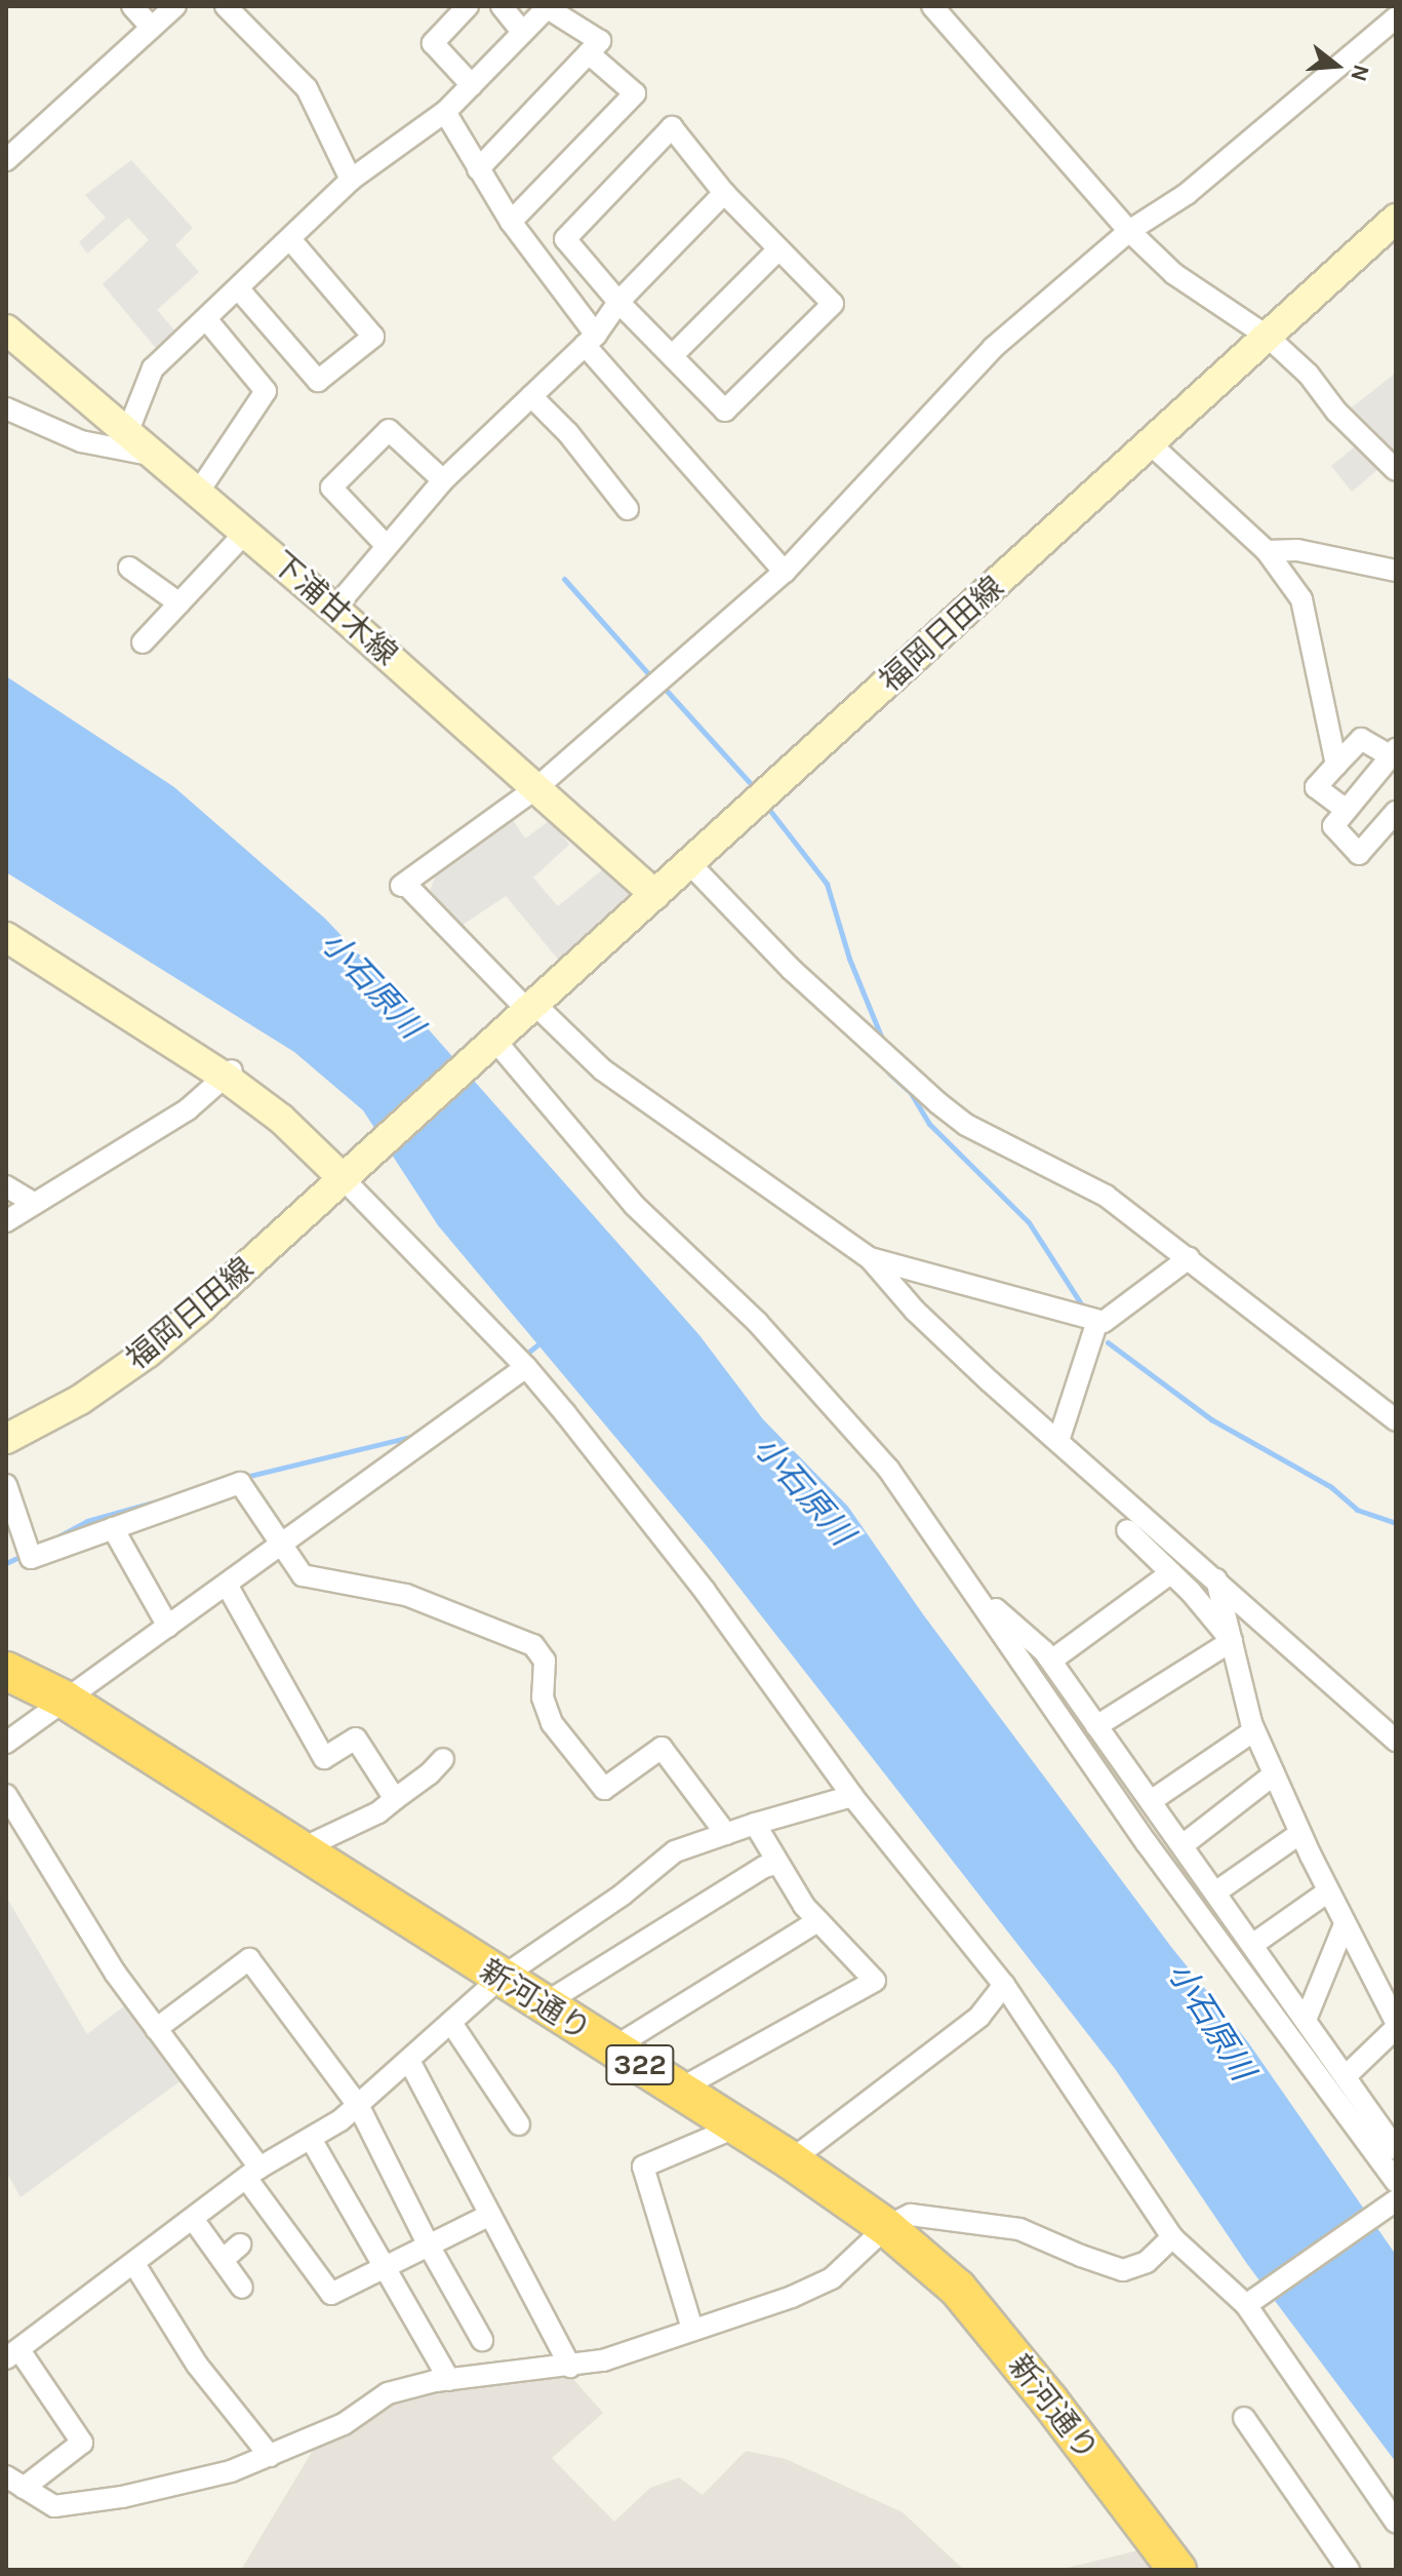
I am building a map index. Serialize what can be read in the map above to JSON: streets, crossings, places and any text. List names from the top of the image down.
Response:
{
  "streets": {
    "highway": ["新河通り", "322"],
    "main road": ["下浦甘木線", "福岡日田線"]
  },
  "crossings": [
    ["下浦甘木線", "福岡日田線"]
  ],
  "water": ["小石原川"],
  "north": "right"
}
